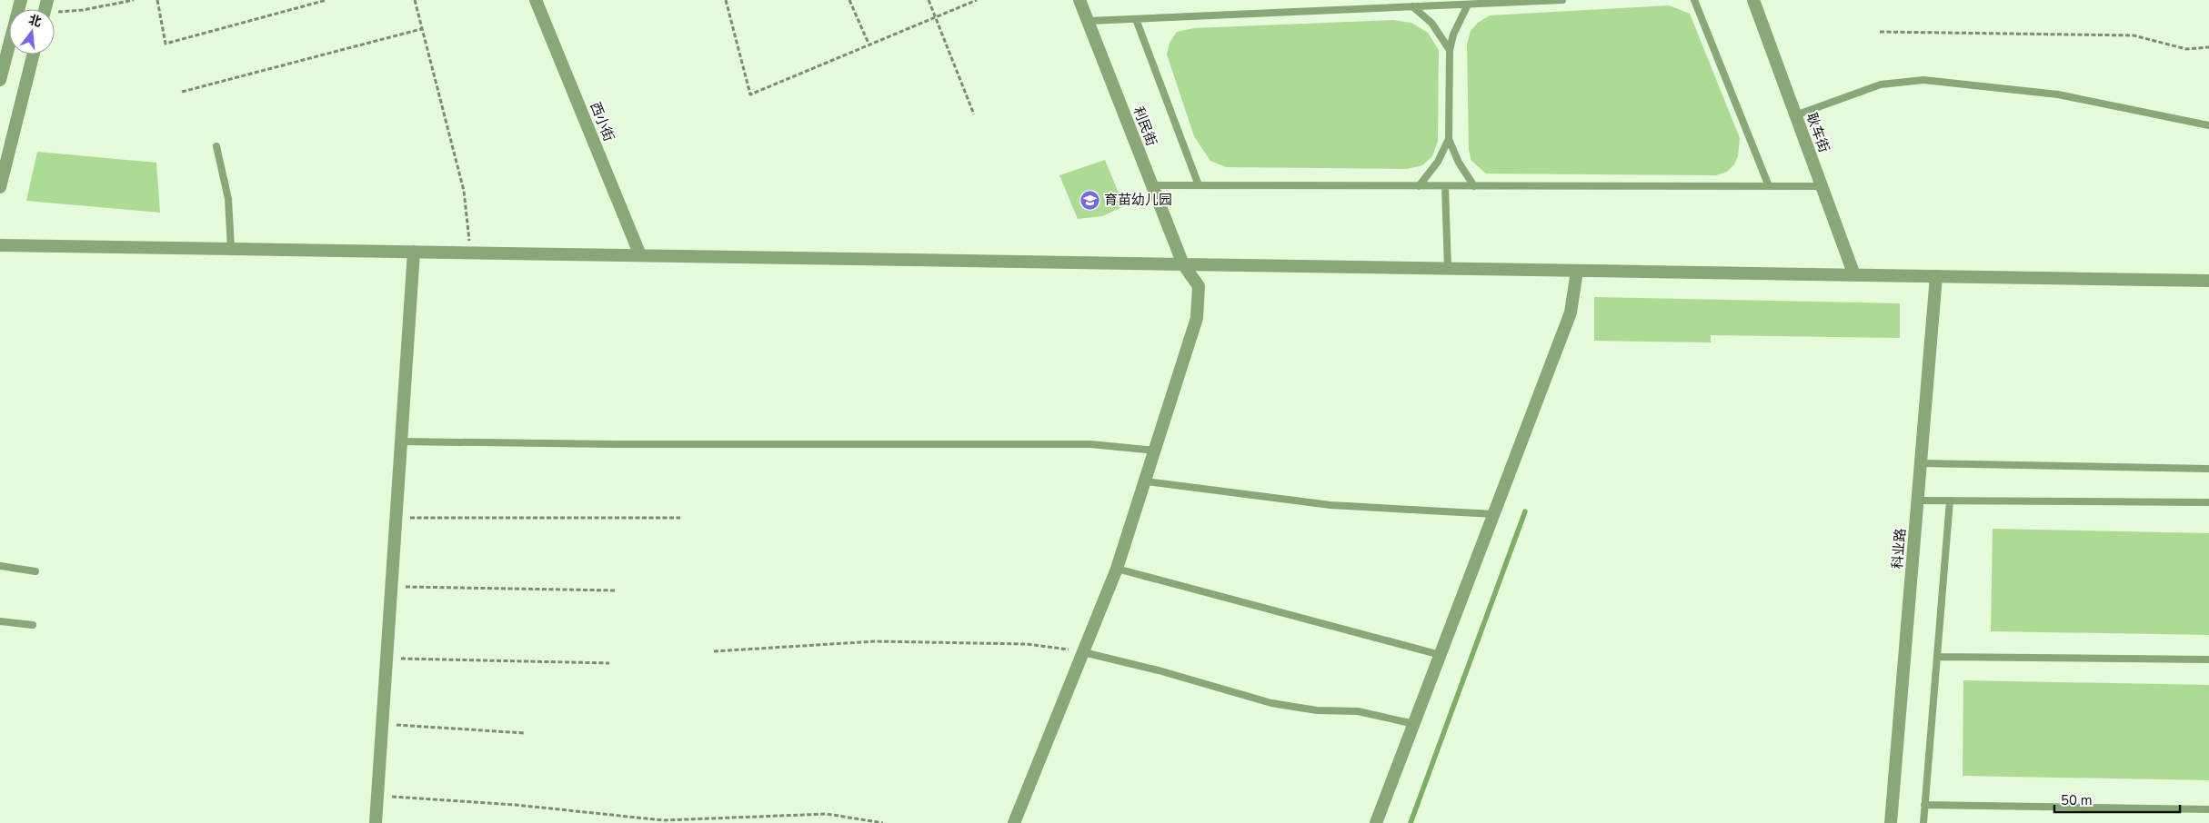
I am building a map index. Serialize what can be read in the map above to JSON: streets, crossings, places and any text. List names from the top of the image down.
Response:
{
  "streets": {
    "street": [
      "西小街",
      "利民街",
      "耿车街",
      "科业路"
    ]
  },
  "places": {
    "school or university": ["育苗幼儿园"]
  },
  "scale_bar": "50 m",
  "north": "top"
}
